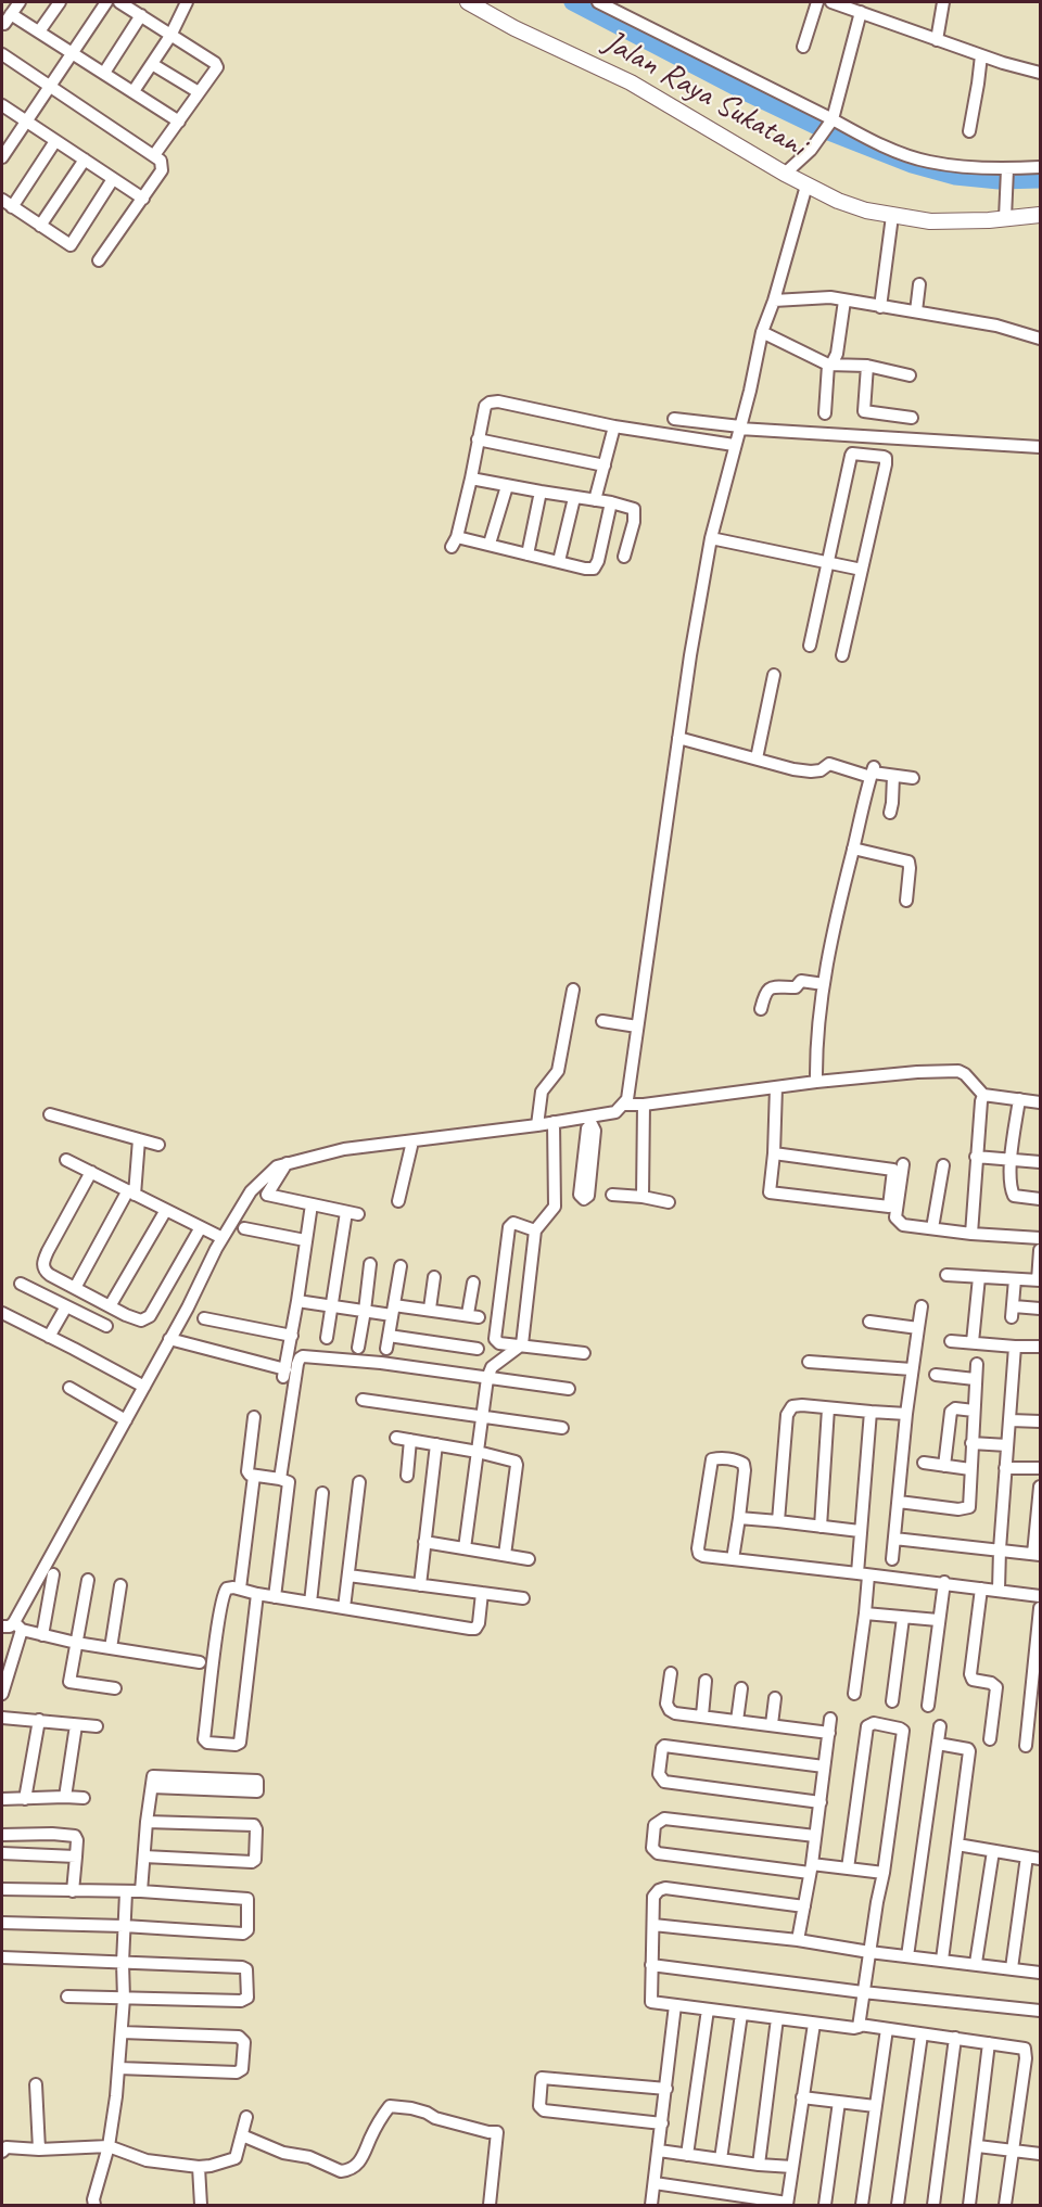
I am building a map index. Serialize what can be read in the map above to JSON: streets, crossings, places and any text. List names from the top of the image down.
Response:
{
  "streets": {
    "main road": ["Jalan Raya Sukatani"]
  }
}
